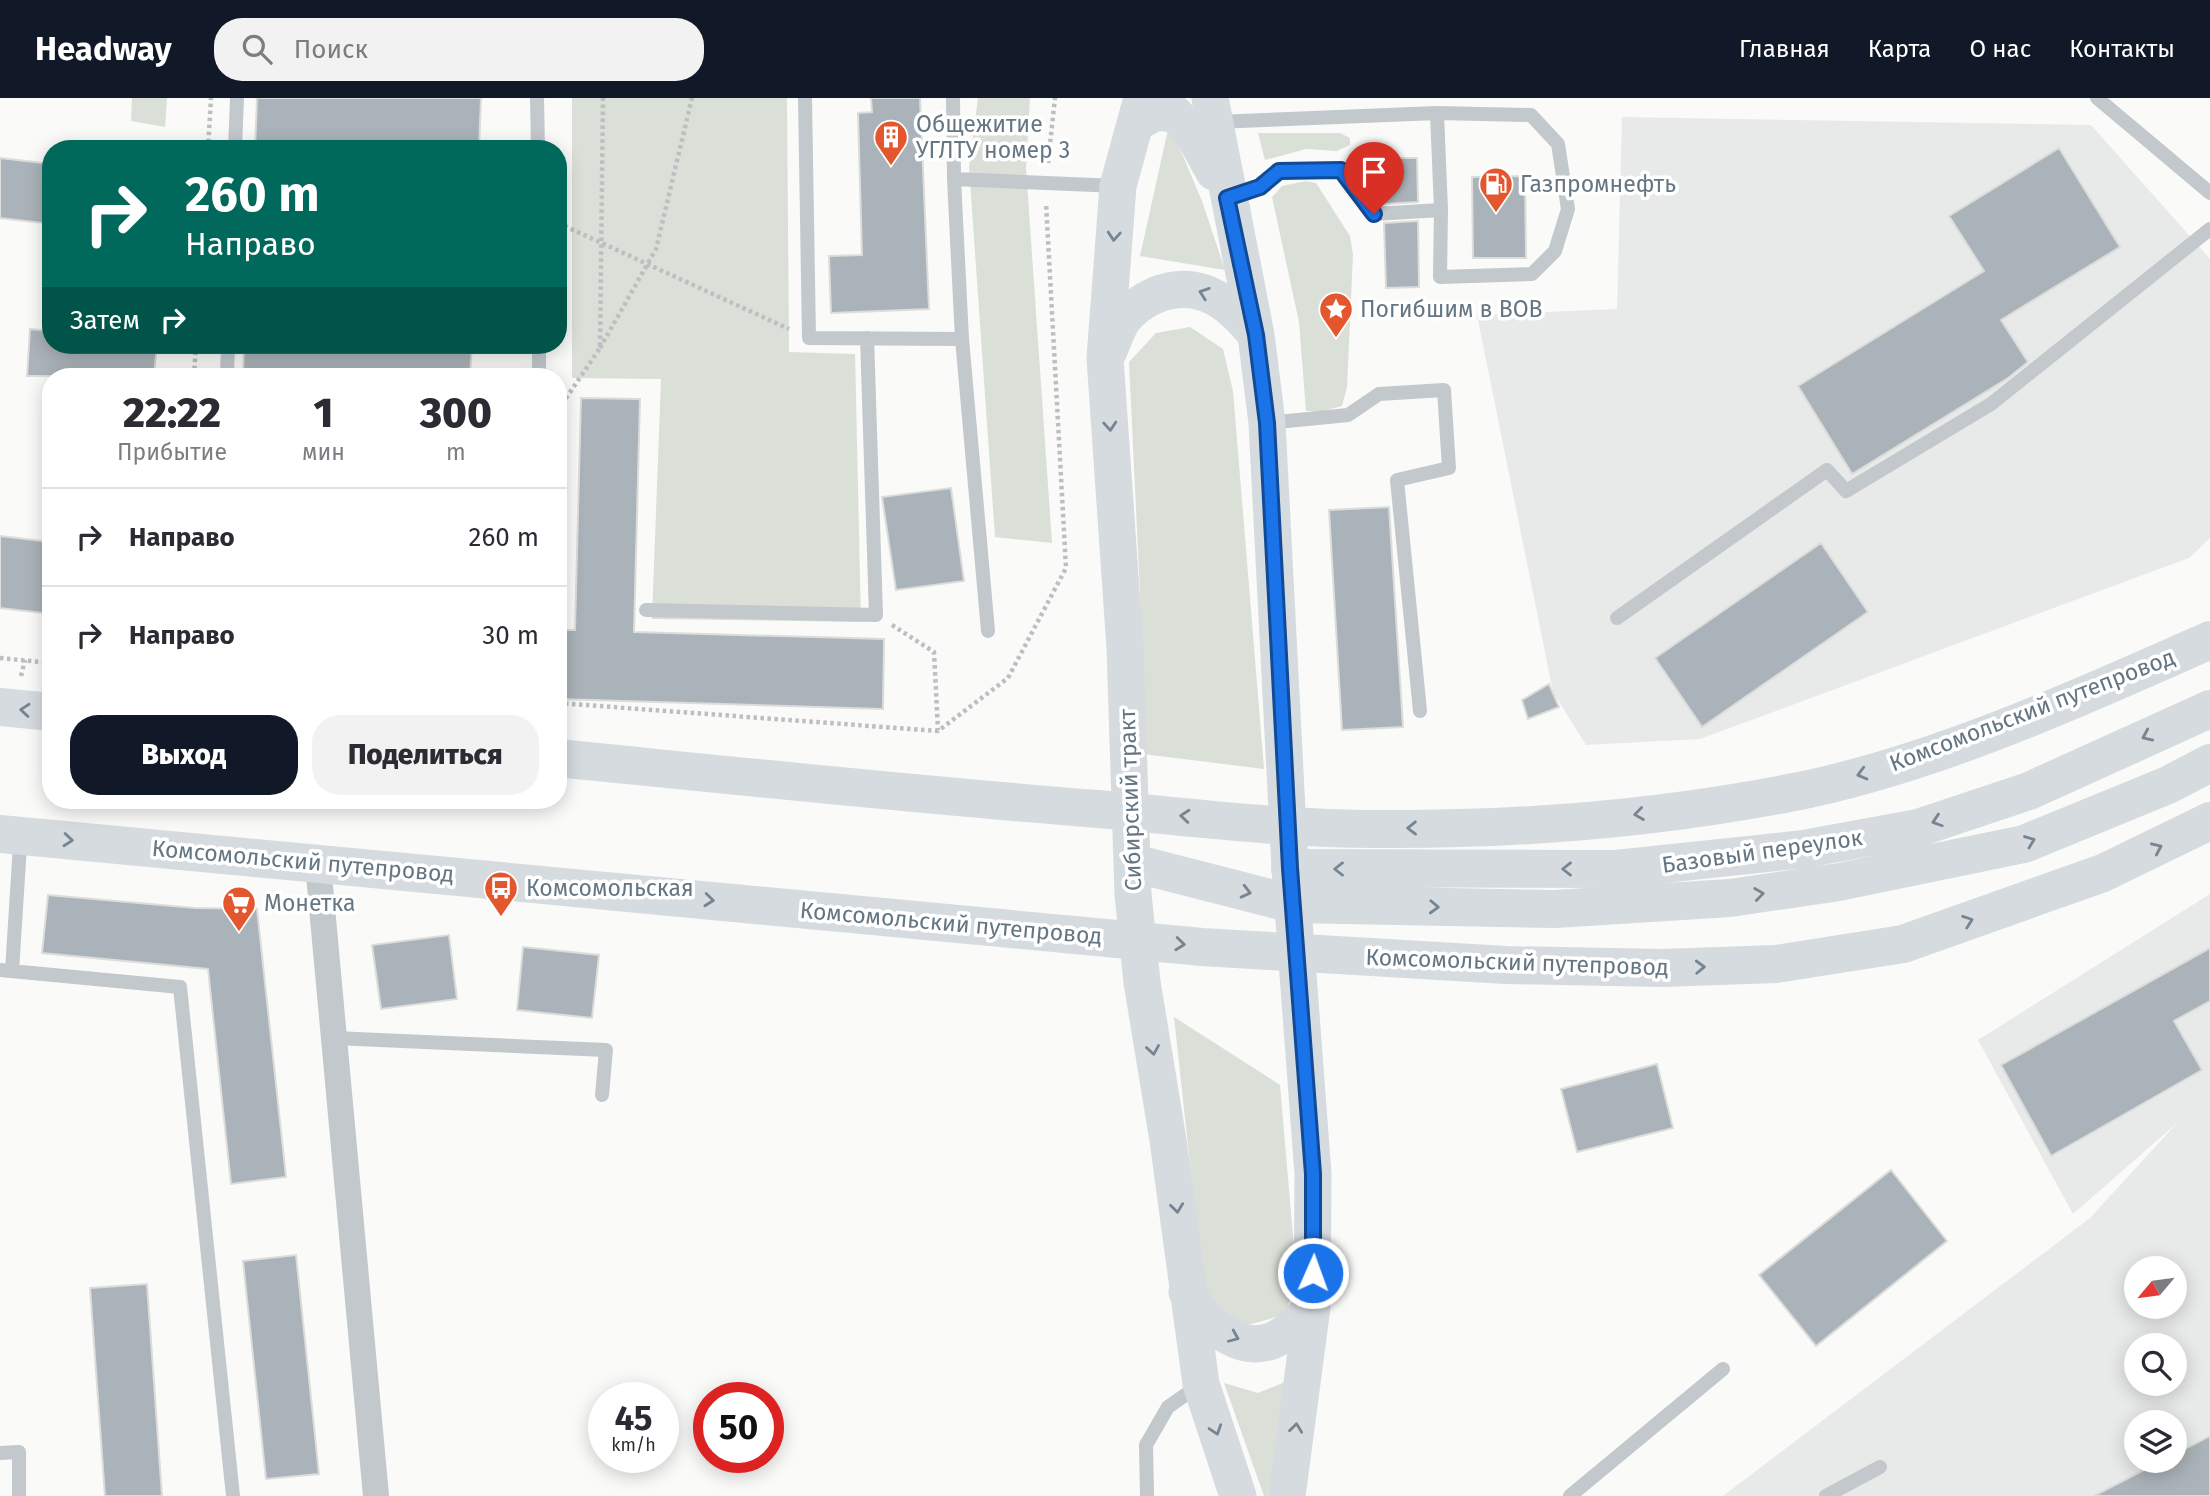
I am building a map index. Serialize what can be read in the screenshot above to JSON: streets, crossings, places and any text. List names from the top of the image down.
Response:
{
  "streets": {
    "main road": ["Комсомольский путепровод", "Сибирский тракт", "Базовый переулок"]
  },
  "places": {
    "building": ["Общежитие УГЛТУ номер 3"],
    "fuel station": ["Газпромнефть"],
    "place": ["Погибшим в ВОВ"],
    "bus stop": ["Комсомольская"],
    "supermarket": ["Монетка"]
  },
  "north": "bottom left",
  "page": {
    "header": "Headway",
    "search": "Поиск",
    "nav": [
      "Главная",
      "Карта",
      "О нас",
      "Контакты"
    ],
    "turn": ["260 m", "Направо"],
    "then": "Затем",
    "eta": [
      "22:22",
      "Прибытие",
      "1",
      "мин",
      "300",
      "m"
    ],
    "list": [
      {
        "name": "Направо",
        "value": "260 m"
      },
      {
        "name": "Направо",
        "value": "30 m"
      }
    ],
    "buttons": ["Выход", "Поделиться"],
    "speed": "45 km/h",
    "limit": "50"
  }
}
